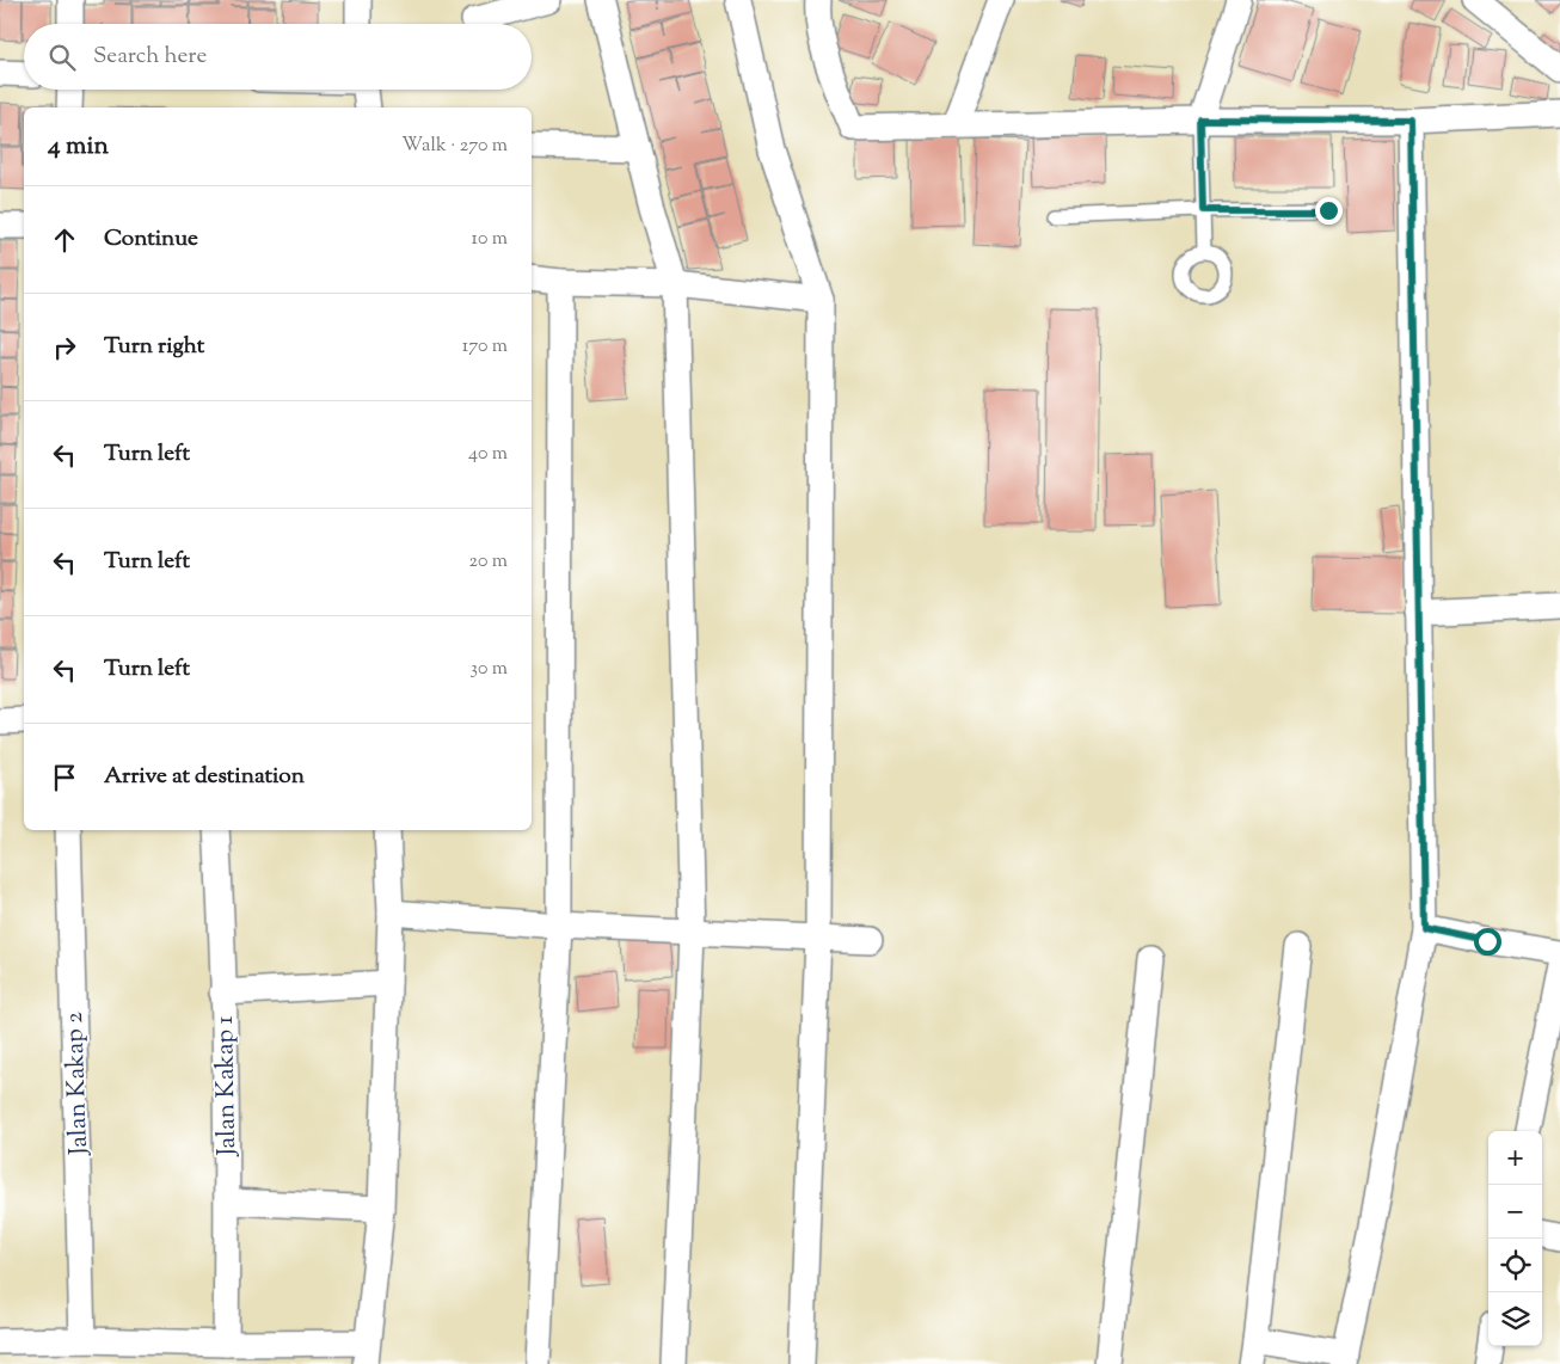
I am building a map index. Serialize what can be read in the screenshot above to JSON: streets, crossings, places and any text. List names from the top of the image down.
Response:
{
  "streets": {
    "street": ["Jalan Kakap 2", "Jalan Kakap 1"]
  },
  "page": {
    "search": "Search here",
    "heading": ["4 min", "Walk · 270 m"],
    "list": [
      ["Continue", "10 m"],
      ["Turn right", "170 m"],
      ["Turn left", "40 m"],
      ["Turn left", "20 m"],
      ["Turn left", "30 m"],
      "Arrive at destination"
    ],
    "map_buttons": ["+", "−"]
  }
}
